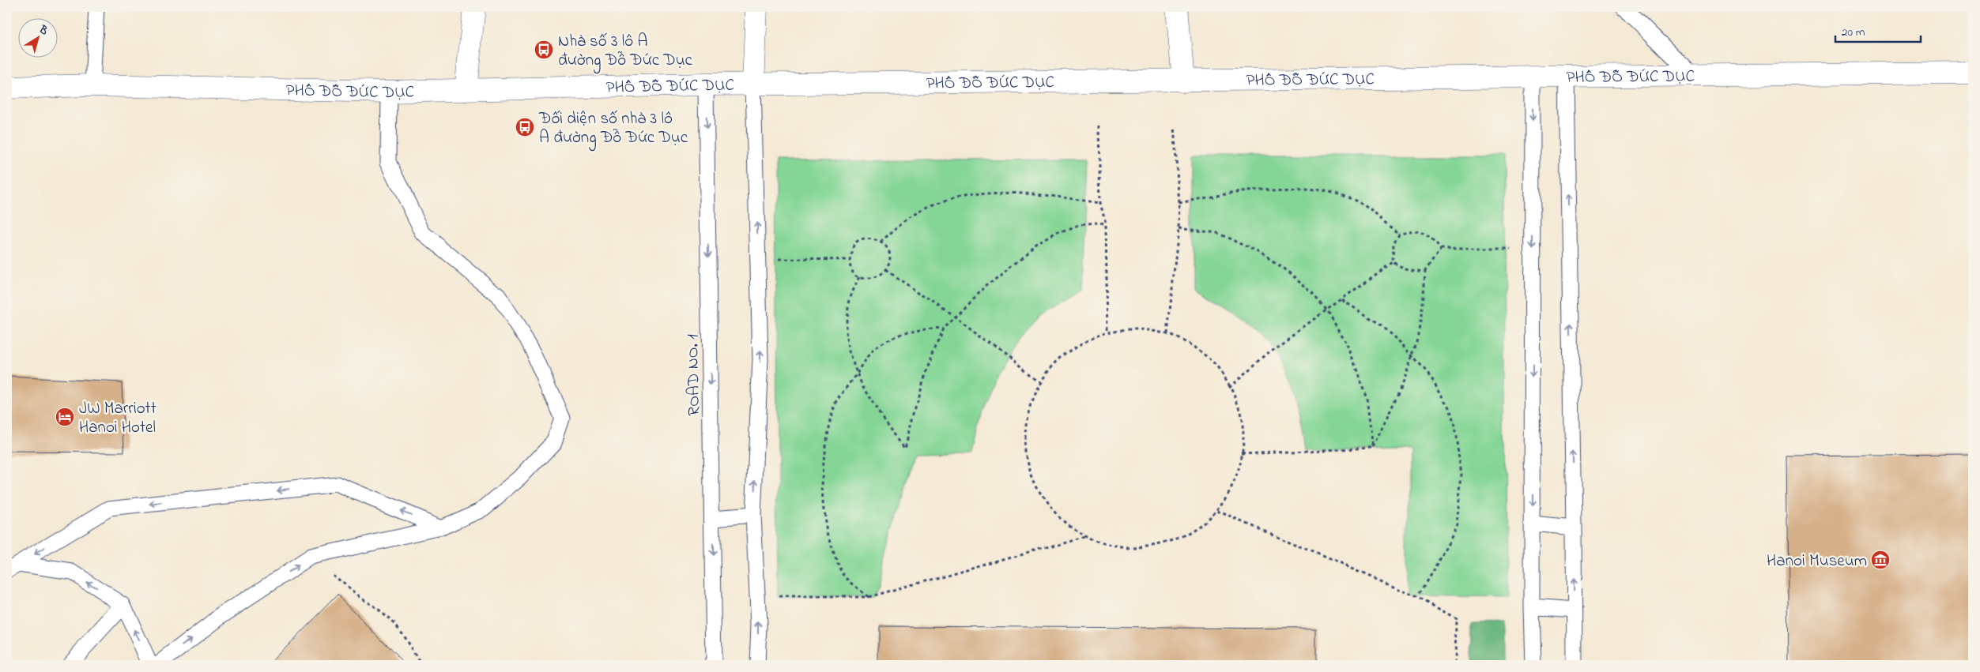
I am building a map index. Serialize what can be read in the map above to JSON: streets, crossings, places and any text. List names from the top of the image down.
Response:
{
  "streets": {
    "street": ["PHỐ ĐỖ ĐỨC DỤC"],
    "lane": ["ROAD NO. 1"]
  },
  "crossings": [
    ["PHỐ ĐỖ ĐỨC DỤC", "ROAD NO. 1"]
  ],
  "places": {
    "bus stop": ["Nhà số 3 lô A đường Đỗ Đức Dục", "Đối diện số nhà 3 lô A đường Đỗ Đức Dục"],
    "hotel": ["JW Marriott Hanoi Hotel"],
    "museum": ["Hanoi Museum"]
  },
  "scale_bar": "20 m",
  "north": "top right"
}
